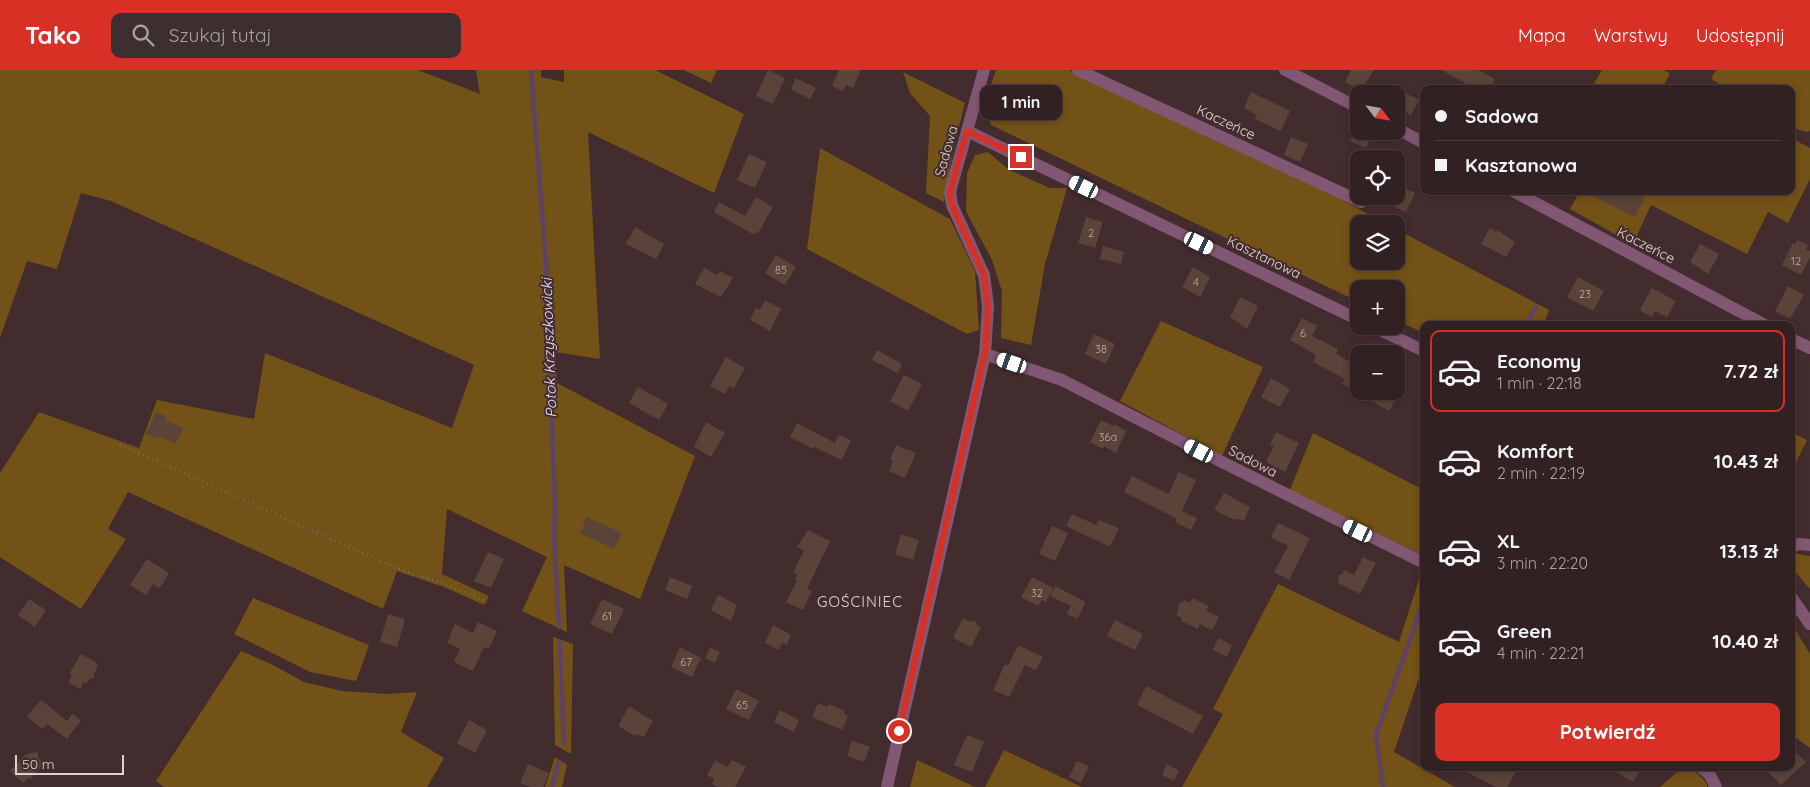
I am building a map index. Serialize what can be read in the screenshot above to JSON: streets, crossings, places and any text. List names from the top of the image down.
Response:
{
  "streets": {
    "street": ["Kaczeńce", "Sadowa", "Kasztanowa"]
  },
  "crossings": [
    ["Sadowa", "Kasztanowa"]
  ],
  "districts": ["GOŚCINIEC"],
  "water": ["Potok Krzyszkowicki"],
  "house_numbers": [
    "2",
    "12",
    "85",
    "4",
    "23",
    "6",
    "38",
    "36a",
    "32",
    "61",
    "67",
    "65"
  ],
  "scale_bar": "50 m",
  "north": "bottom right",
  "page": {
    "header": "Tako",
    "search": "Szukaj tutaj",
    "nav": ["Mapa", "Warstwy", "Udostępnij"],
    "map_buttons": ["+", "−"],
    "bubble": "1 min",
    "banner": ["Sadowa", "Kasztanowa"],
    "list": [
      {
        "name": "Economy",
        "note": "1 min · 22:18",
        "value": "7.72 zł"
      },
      {
        "name": "Komfort",
        "note": "2 min · 22:19",
        "value": "10.43 zł"
      },
      {
        "name": "XL",
        "note": "3 min · 22:20",
        "value": "13.13 zł"
      },
      {
        "name": "Green",
        "note": "4 min · 22:21",
        "value": "10.40 zł"
      }
    ],
    "buttons": "Potwierdź",
    "scale": "50 m"
  }
}
